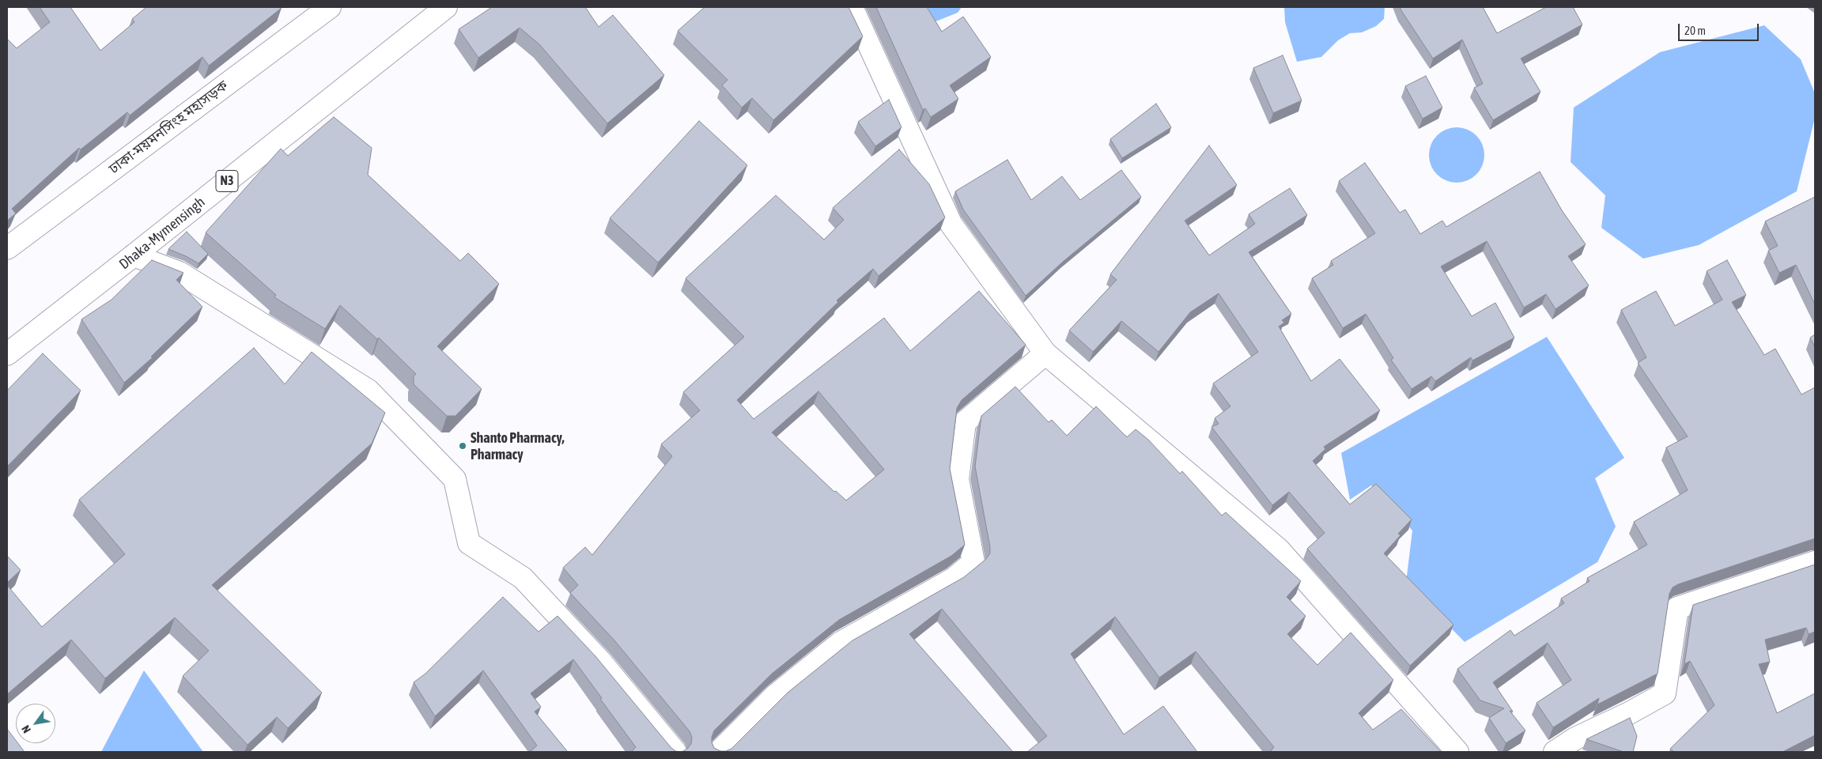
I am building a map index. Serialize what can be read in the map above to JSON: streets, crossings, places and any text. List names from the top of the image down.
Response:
{
  "streets": {
    "main road": ["ঢাকা-ময়মনসিংহ মহাসড়ক", "N3", "Dhaka-Mymensingh"]
  },
  "places": ["Shanto Pharmacy, Pharmacy"],
  "scale_bar": "20 m",
  "north": "bottom left"
}
